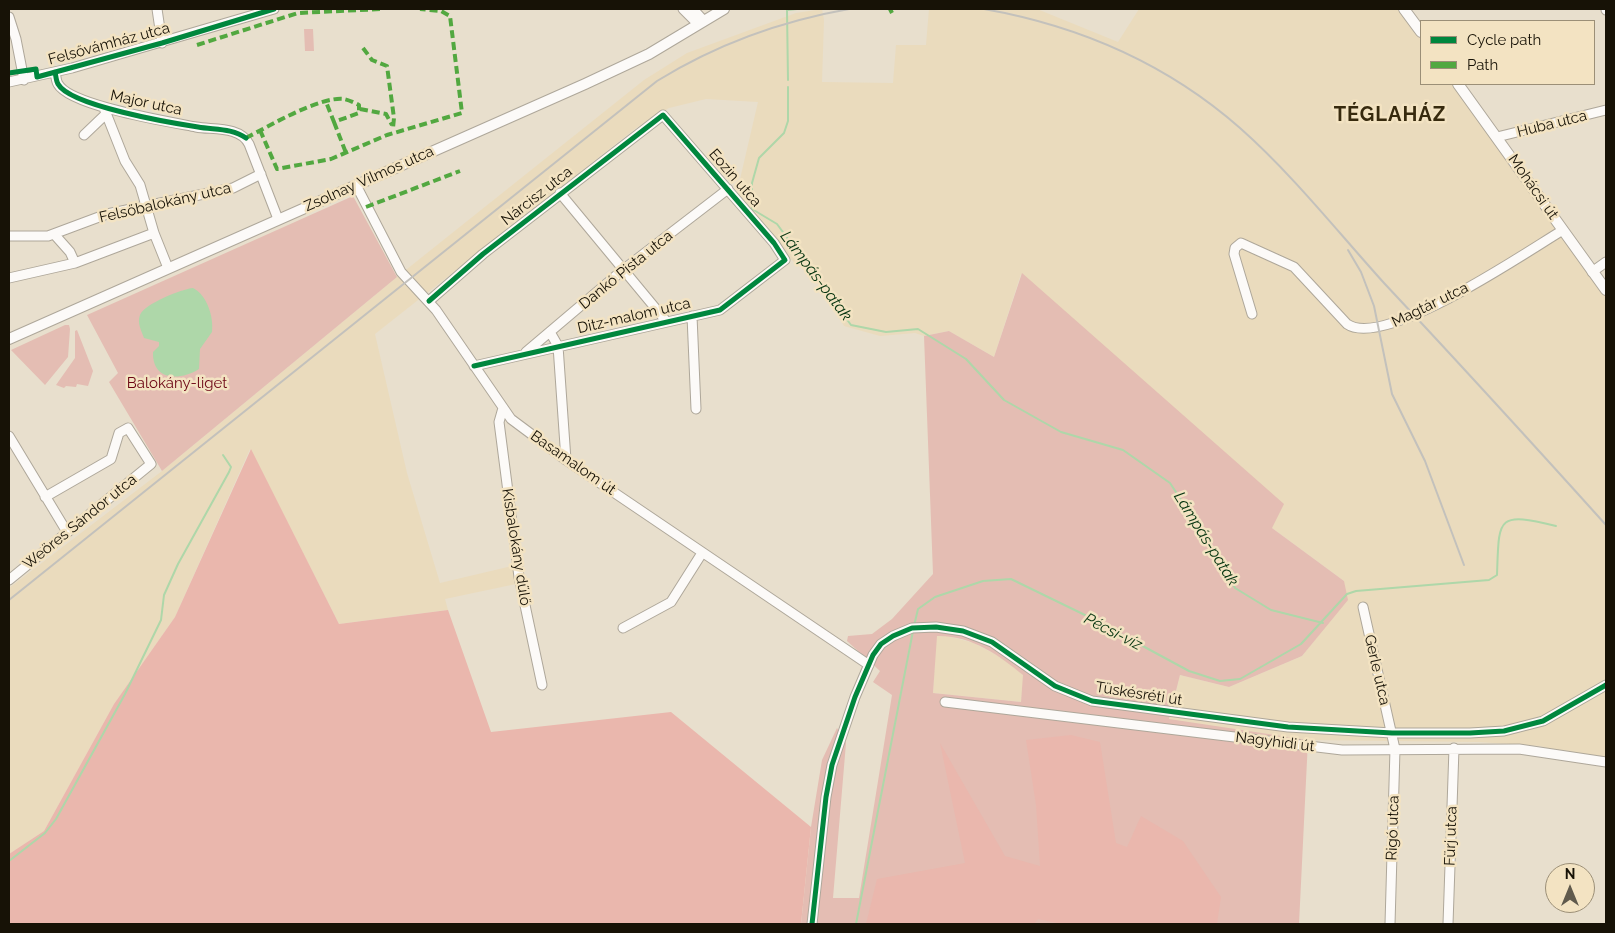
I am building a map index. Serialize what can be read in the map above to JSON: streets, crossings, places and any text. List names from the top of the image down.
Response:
{
  "streets": {
    "main road": ["Zsolnay Vilmos utca", "Mohácsi út"],
    "street": [
      "Felsővámház utca",
      "Major utca",
      "Huba utca",
      "Eozin utca",
      "Nárcisz utca",
      "Felsőbalokány utca",
      "Dankó Pista utca",
      "Magtár utca",
      "Ditz-malom utca",
      "Basamalom út",
      "Weöres Sándor utca",
      "Kisbalokány dűlő",
      "Gerle utca",
      "Tüskésréti út",
      "Nagyhidi út",
      "Rigó utca",
      "Fürj utca"
    ]
  },
  "crossings": [
    ["Felsővámház utca", "Major utca"],
    ["Major utca", "Zsolnay Vilmos utca"],
    ["Major utca", "Felsőbalokány utca"],
    ["Huba utca", "Mohácsi út"],
    ["Eozin utca", "Nárcisz utca"],
    ["Eozin utca", "Dankó Pista utca"],
    ["Eozin utca", "Ditz-malom utca"],
    ["Zsolnay Vilmos utca", "Basamalom út"],
    ["Mohácsi út", "Magtár utca"],
    ["Nárcisz utca", "Basamalom út"],
    ["Dankó Pista utca", "Ditz-malom utca"],
    ["Ditz-malom utca", "Basamalom út"],
    ["Basamalom út", "Kisbalokány dűlő"],
    ["Basamalom út", "Tüskésréti út"],
    ["Gerle utca", "Tüskésréti út"],
    ["Gerle utca", "Rigó utca"],
    ["Tüskésréti út", "Rigó utca"],
    ["Nagyhidi út", "Rigó utca"],
    ["Nagyhidi út", "Fürj utca"]
  ],
  "districts": ["TÉGLAHÁZ"],
  "water": ["Lámpás-patak", "Pécsi-víz"],
  "parks": ["Balokány-liget"],
  "legend": ["Cycle path", "Path"],
  "north": "top"
}
